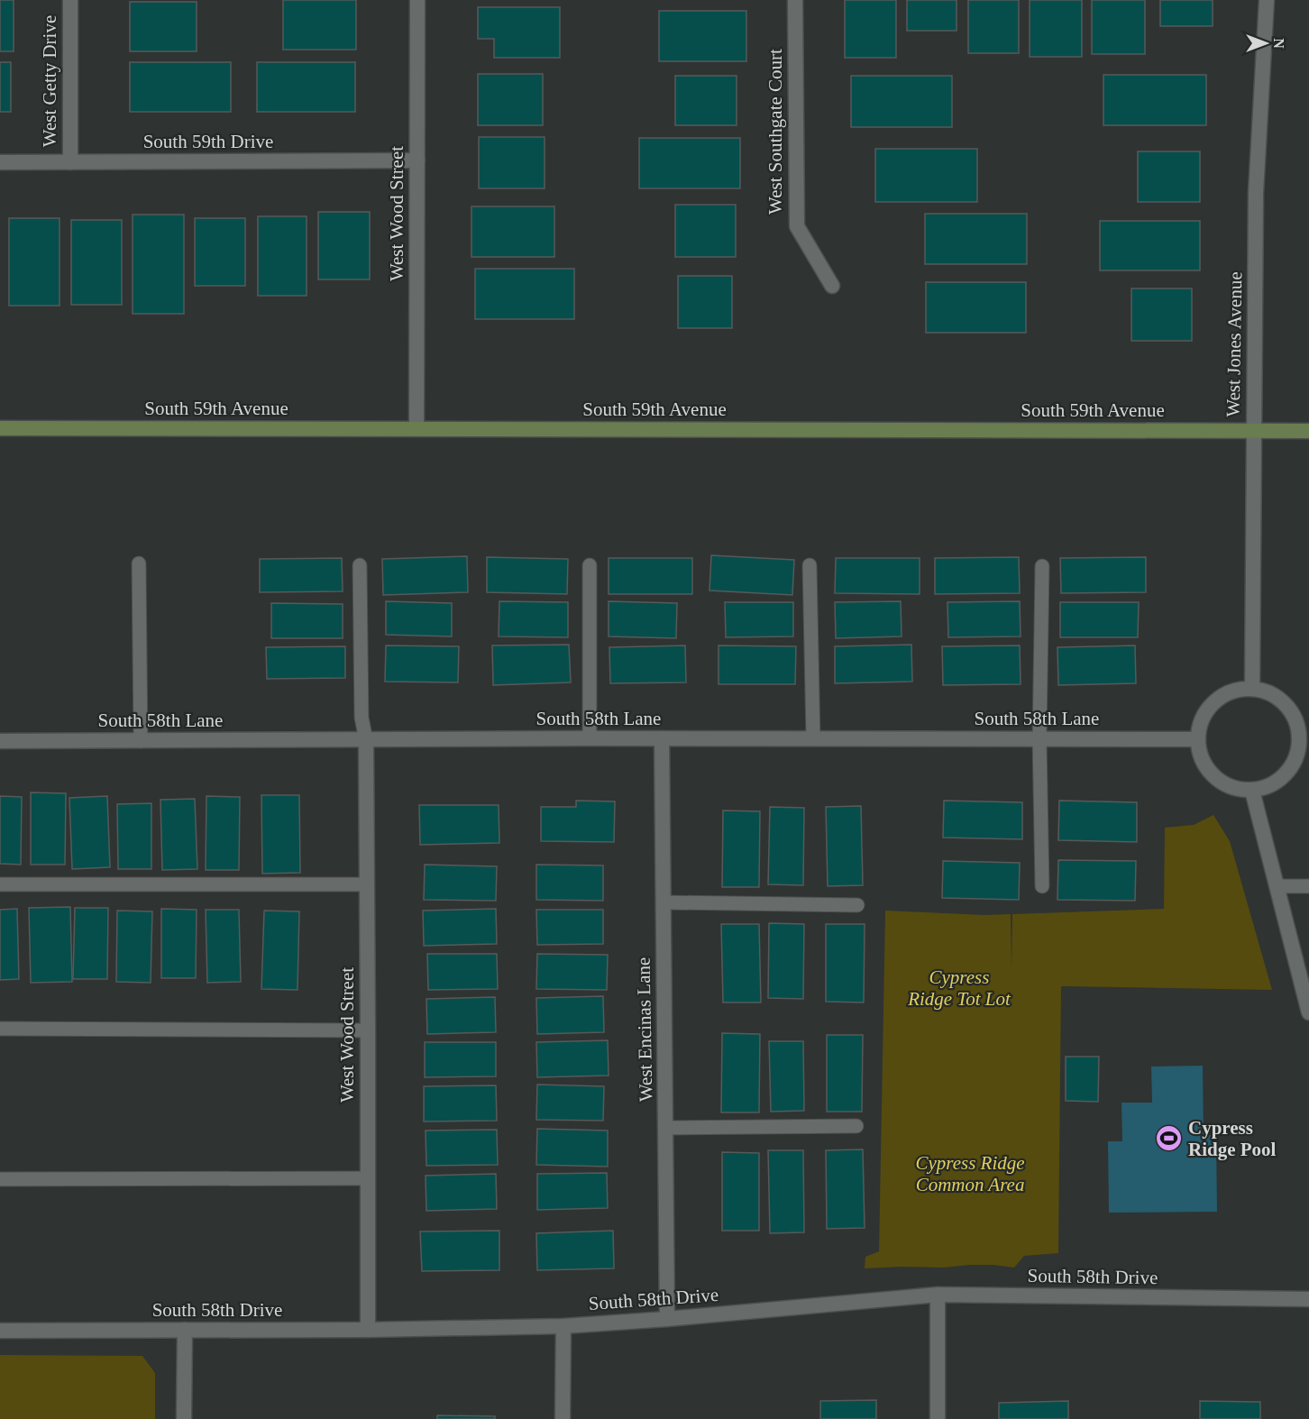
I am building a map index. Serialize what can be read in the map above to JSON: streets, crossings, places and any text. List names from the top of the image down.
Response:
{
  "streets": {
    "main road": ["South 59th Avenue"],
    "street": [
      "West Getty Drive",
      "West Southgate Court",
      "South 59th Drive",
      "West Wood Street",
      "West Jones Avenue",
      "South 58th Lane",
      "West Encinas Lane",
      "South 58th Drive"
    ]
  },
  "crossings": [
    ["West Getty Drive", "South 59th Drive"],
    ["South 59th Drive", "West Wood Street"],
    ["West Wood Street", "South 59th Avenue"],
    ["West Wood Street", "South 58th Lane"],
    ["West Wood Street", "South 58th Drive"],
    ["West Jones Avenue", "South 59th Avenue"],
    ["West Jones Avenue", "South 58th Lane"],
    ["South 58th Lane", "West Encinas Lane"],
    ["West Encinas Lane", "South 58th Drive"]
  ],
  "parks": ["Cypress Ridge Tot Lot", "Cypress Ridge Common Area"],
  "places": {
    "sports": ["Cypress Ridge Pool"]
  },
  "north": "right"
}
